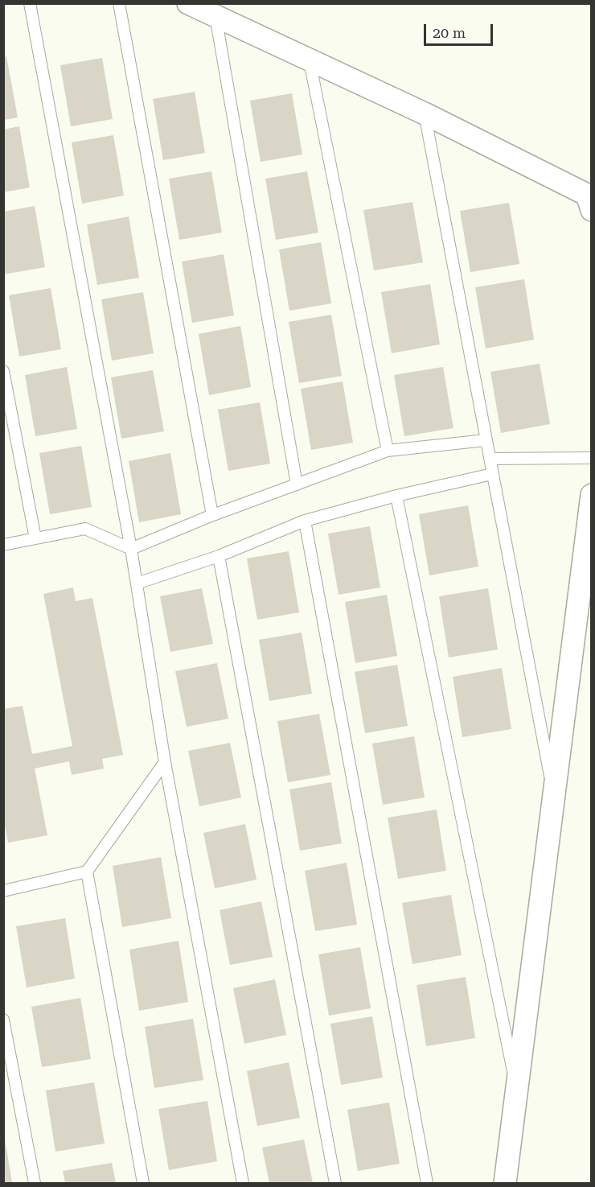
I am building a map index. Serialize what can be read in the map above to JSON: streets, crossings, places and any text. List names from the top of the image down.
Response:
{
  "scale_bar": "20 m"
}
